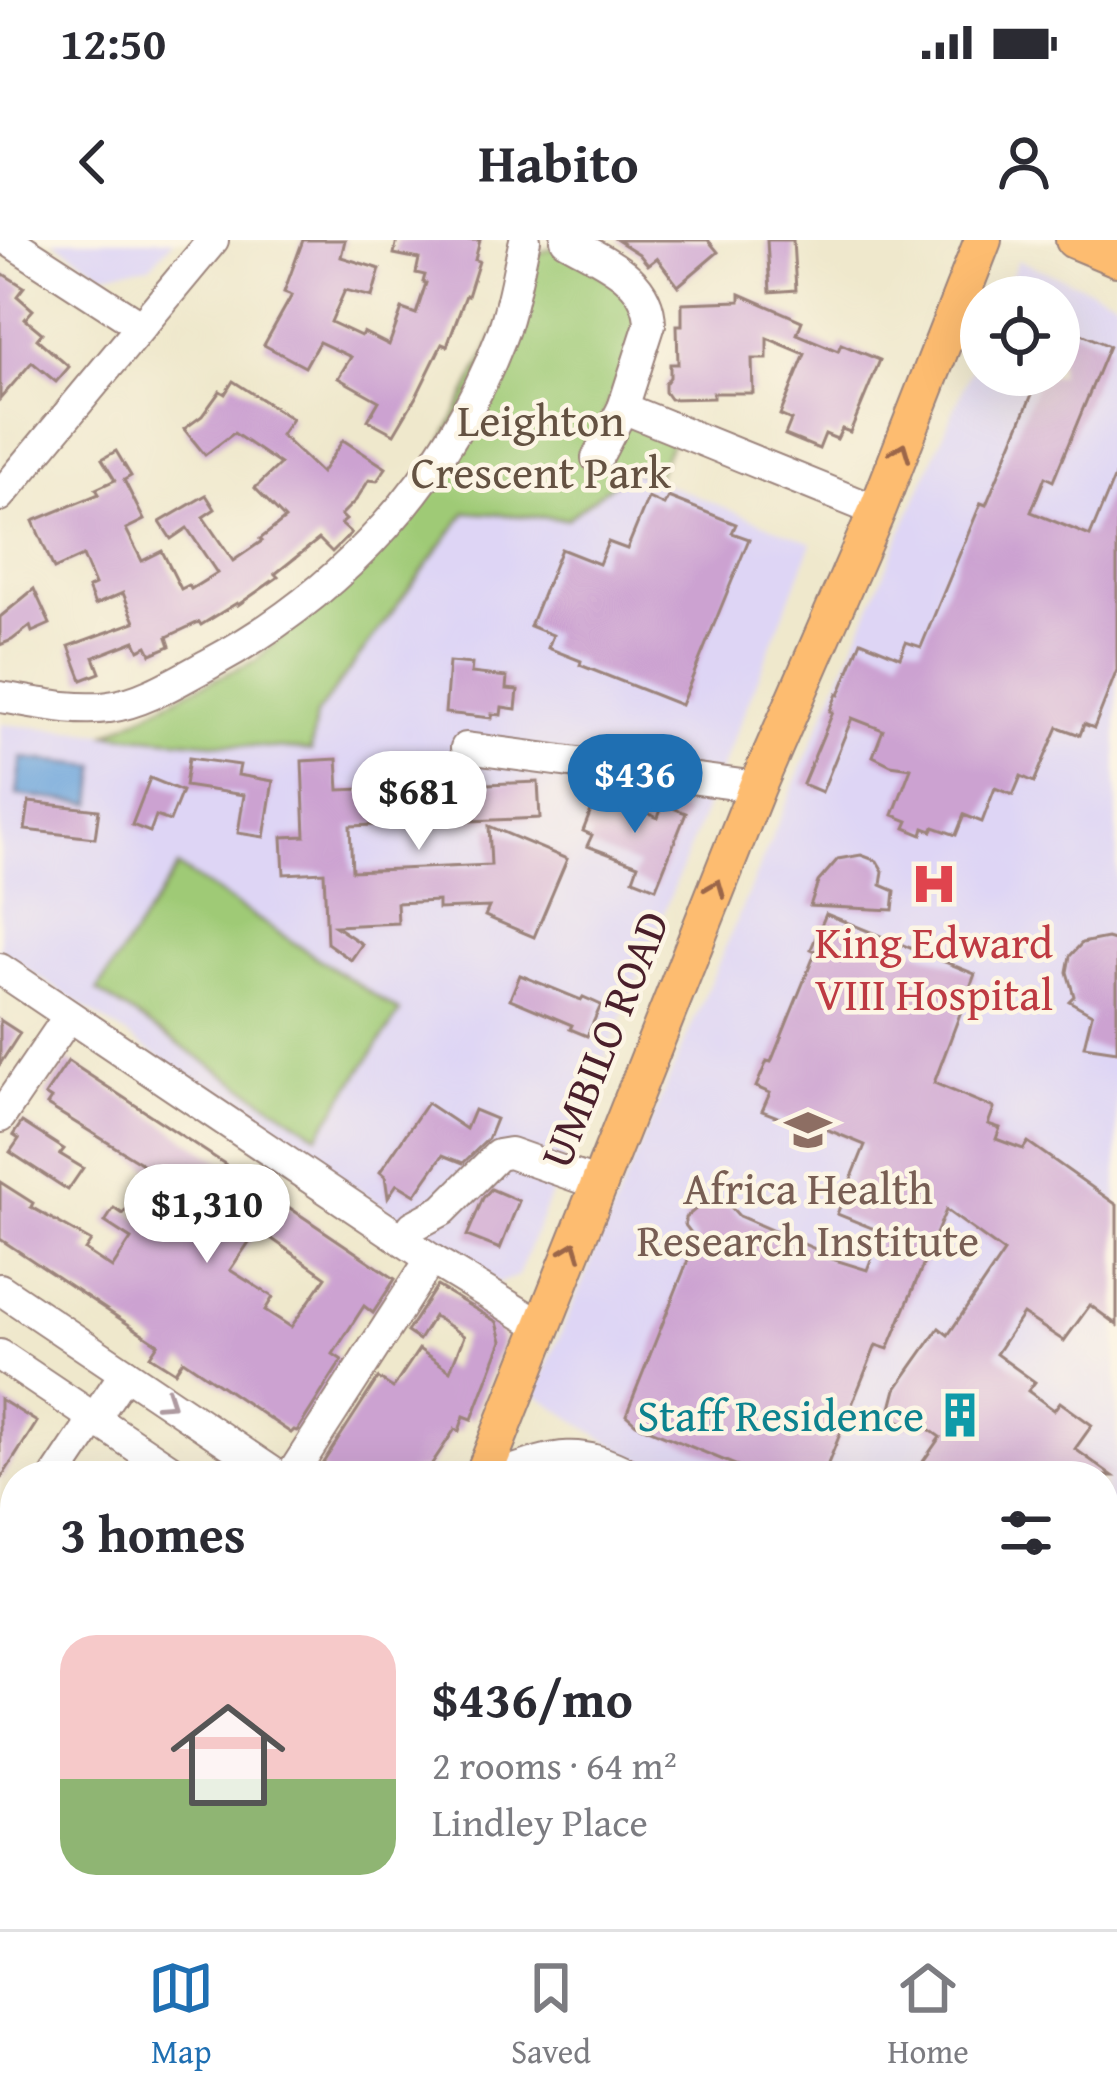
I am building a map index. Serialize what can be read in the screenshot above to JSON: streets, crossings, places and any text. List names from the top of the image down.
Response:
{
  "streets": {
    "main road": ["UMBILO ROAD"]
  },
  "one_way": ["UMBILO ROAD"],
  "parks": ["Leighton Crescent Park"],
  "places": {
    "hospital": ["King Edward VIII Hospital"],
    "school or university": ["Africa Health Research Institute"],
    "building": ["Staff Residence"]
  },
  "page": {
    "status": "12:50",
    "header": "Habito",
    "price": ["$436", "$681", "$1,310"],
    "heading": "3 homes",
    "list": [
      {
        "name": "$436/mo",
        "note": "2 rooms · 64 m² · Lindley Place"
      }
    ],
    "tabs": ["Map", "Saved", "Home"]
  }
}
